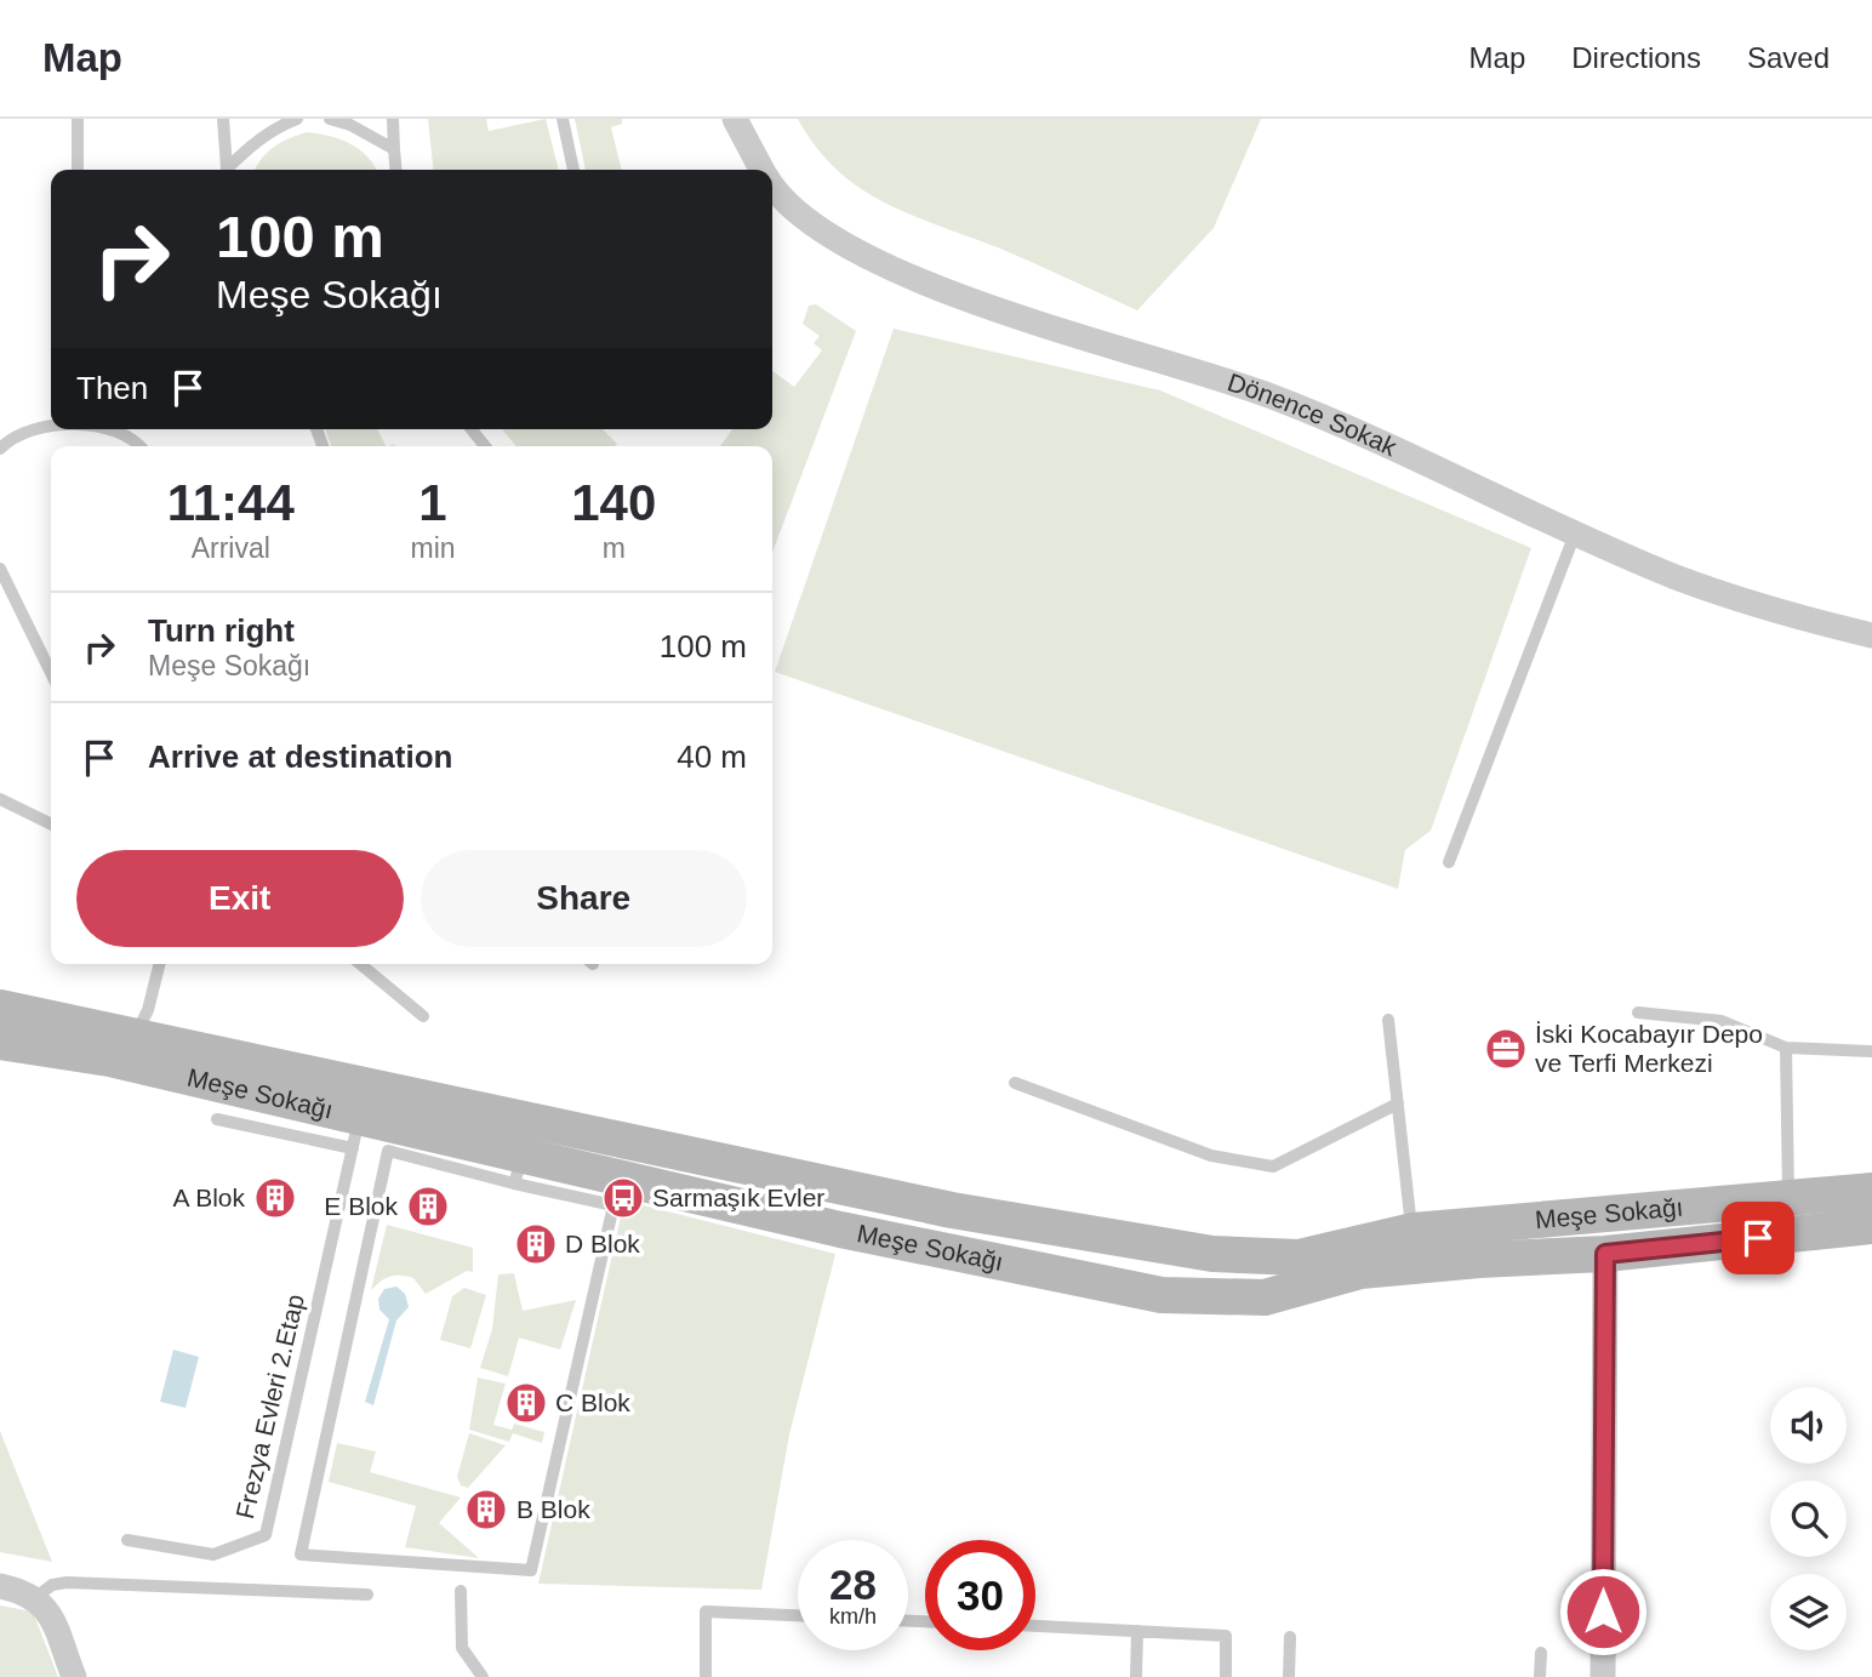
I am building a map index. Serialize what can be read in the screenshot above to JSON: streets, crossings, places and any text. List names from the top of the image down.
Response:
{
  "streets": {
    "street": ["Dönence Sokak", "Meşe Sokağı"],
    "lane": ["Frezya Evleri 2.Etap"]
  },
  "crossings": [
    ["Meşe Sokağı", "Frezya Evleri 2.Etap"]
  ],
  "places": {
    "office": ["İski Kocabayır Depo ve Terfi Merkezi"],
    "building": [
      "A Blok",
      "E Blok",
      "D Blok",
      "C Blok",
      "B Blok"
    ],
    "bus stop": ["Sarmaşık Evler"]
  },
  "page": {
    "header": "Map",
    "nav": ["Map", "Directions", "Saved"],
    "turn": ["100 m", "Meşe Sokağı"],
    "then": "Then",
    "eta": [
      "11:44",
      "Arrival",
      "1",
      "min",
      "140",
      "m"
    ],
    "list": [
      {
        "name": "Turn right",
        "note": "Meşe Sokağı",
        "value": "100 m"
      },
      {
        "name": "Arrive at destination",
        "value": "40 m"
      }
    ],
    "buttons": ["Exit", "Share"],
    "speed": "28 km/h",
    "limit": "30"
  }
}
